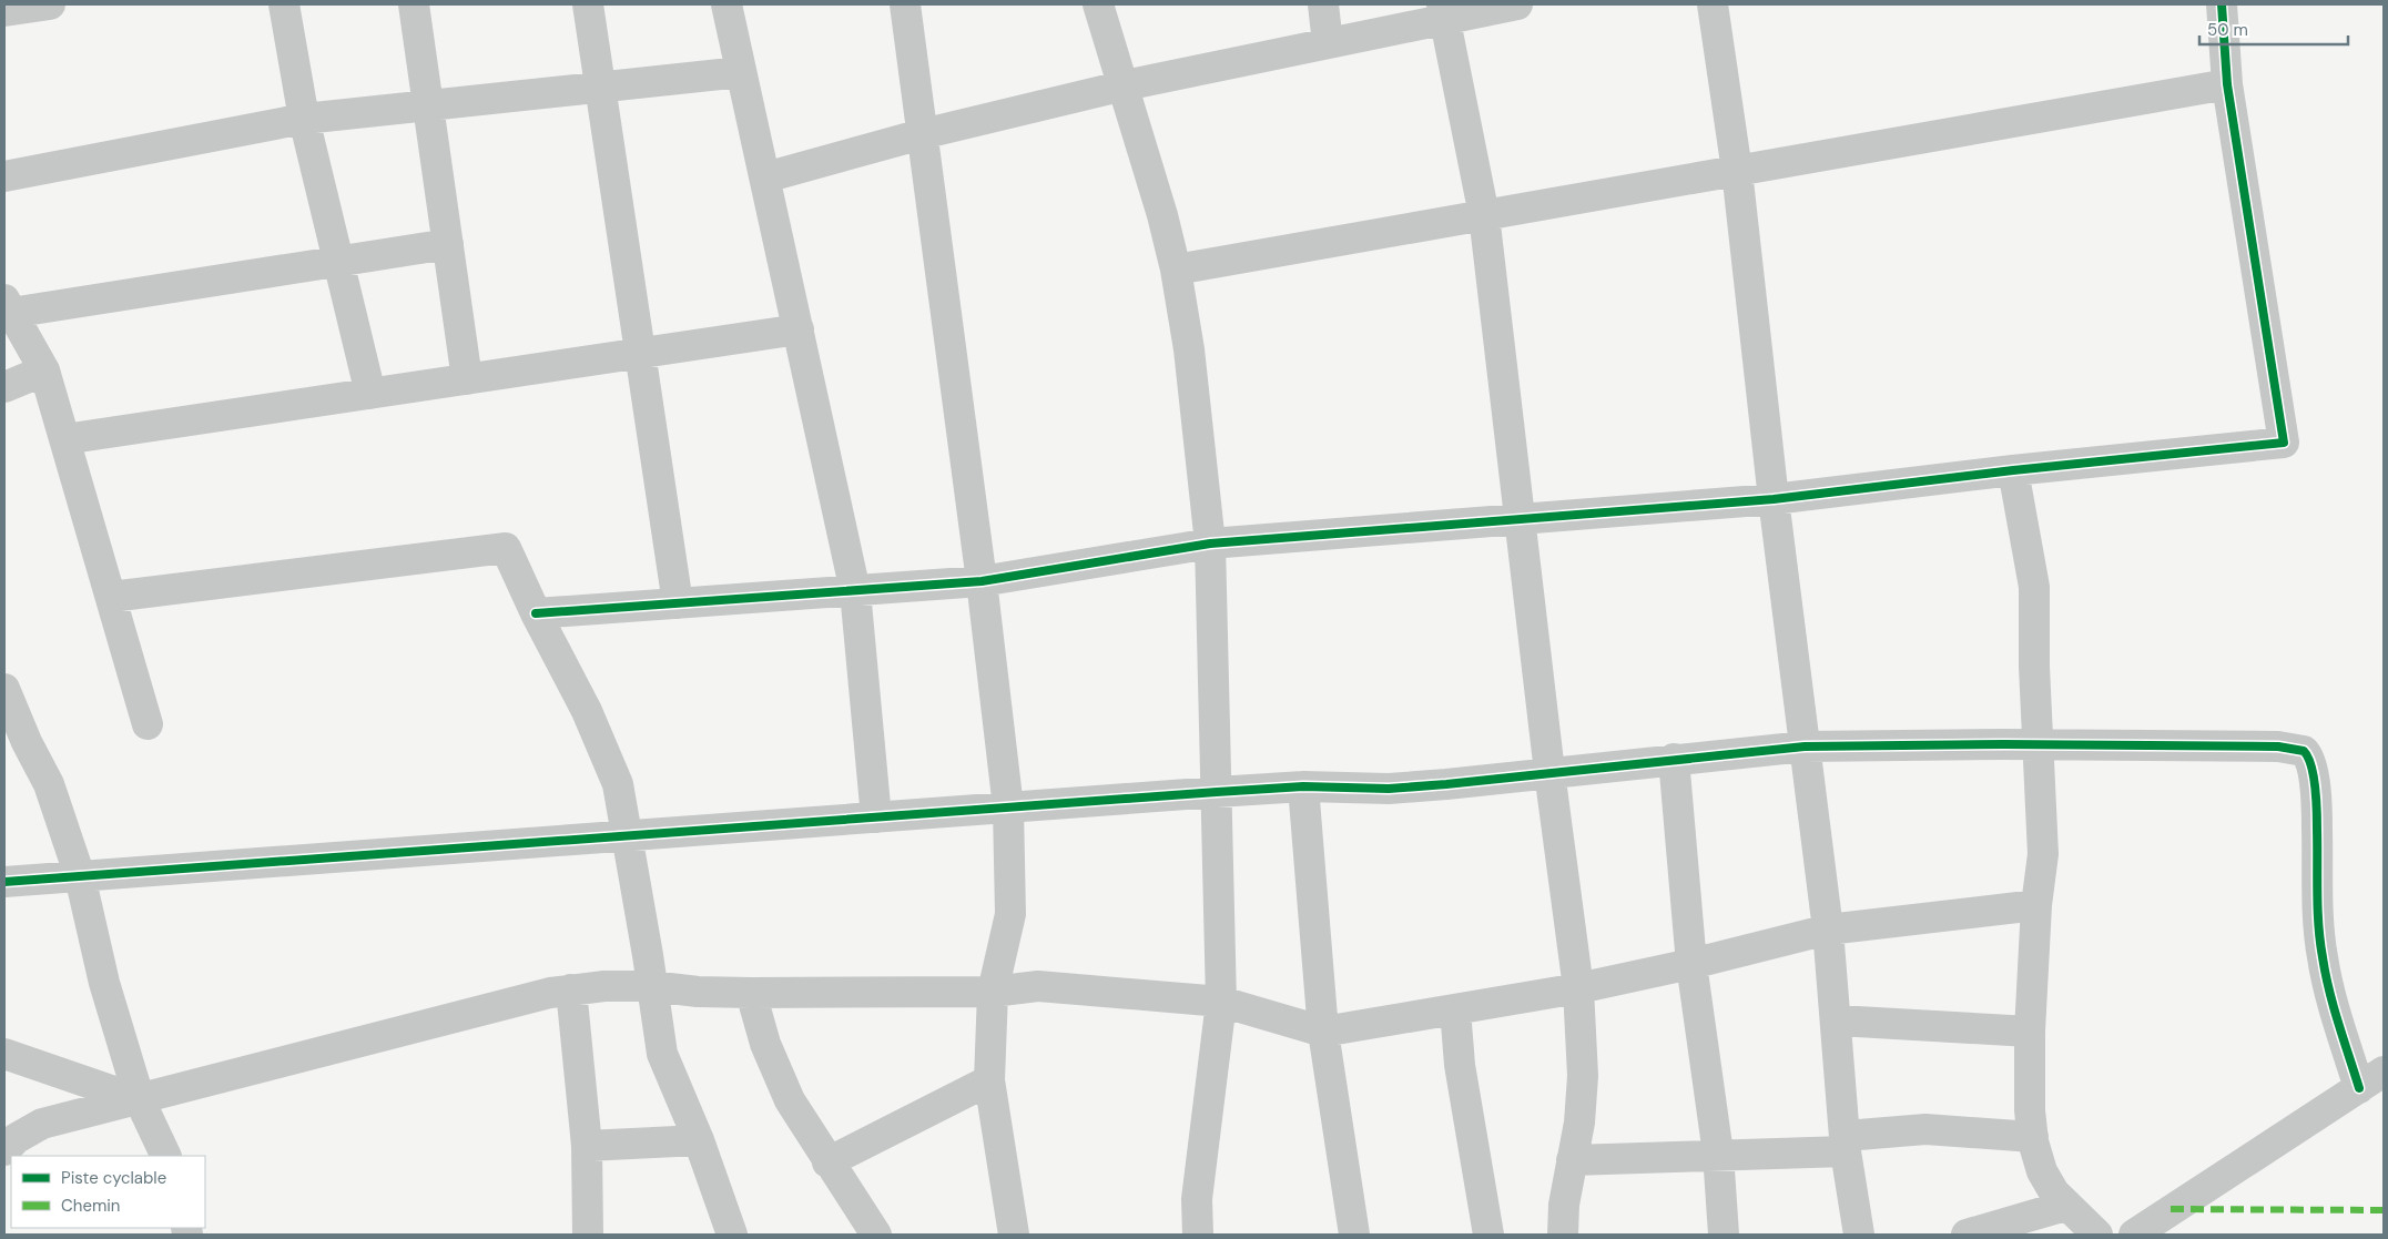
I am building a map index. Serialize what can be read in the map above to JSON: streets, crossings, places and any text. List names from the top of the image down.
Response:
{
  "legend": ["Piste cyclable", "Chemin"],
  "scale_bar": "50 m"
}
